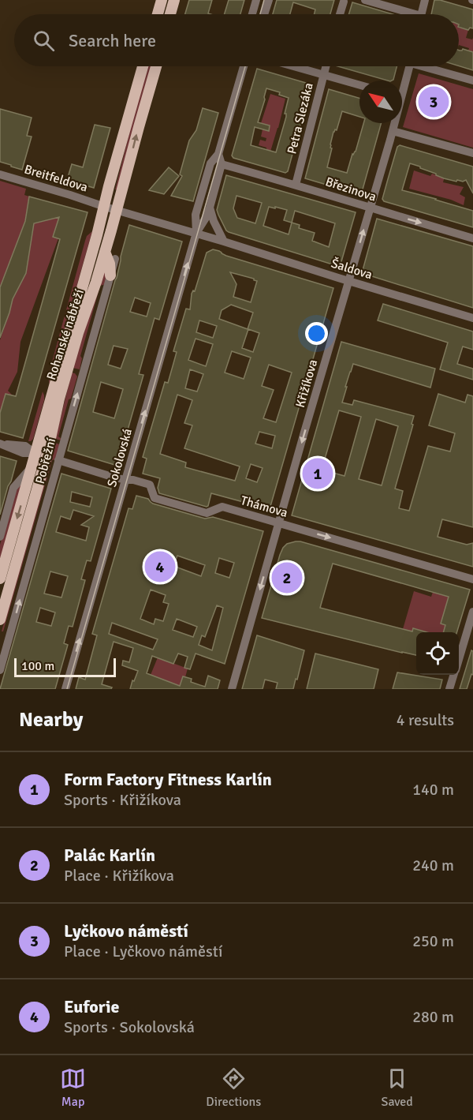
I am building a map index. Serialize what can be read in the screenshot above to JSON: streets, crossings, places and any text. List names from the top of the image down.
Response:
{
  "streets": {
    "main road": ["Rohanské nábřeží"],
    "street": [
      "Petra Slezáka",
      "Breitfeldova",
      "Březinova",
      "Šaldova",
      "Křižíkova",
      "Sokolovská",
      "Pobřežní",
      "Thámova"
    ]
  },
  "crossings": [
    ["Petra Slezáka", "Březinova"],
    ["Breitfeldova", "Šaldova"],
    ["Breitfeldova", "Rohanské nábřeží"],
    ["Březinova", "Křižíkova"],
    ["Březinova", "Sokolovská"],
    ["Šaldova", "Rohanské nábřeží"],
    ["Šaldova", "Křižíkova"],
    ["Šaldova", "Sokolovská"],
    ["Křižíkova", "Thámova"],
    ["Sokolovská", "Thámova"],
    ["Pobřežní", "Thámova"]
  ],
  "one_way": [
    "Březinova",
    "Sokolovská",
    "Pobřežní",
    "Thámova"
  ],
  "scale_bar": "100 m",
  "north": "top left",
  "page": {
    "search": "Search here",
    "pins": [
      "3",
      "1",
      "4",
      "2"
    ],
    "scale": "100 m",
    "heading": ["Nearby", "4 results"],
    "list": [
      {
        "mark": "1",
        "name": "Form Factory Fitness Karlín",
        "note": "Sports · Křižíkova",
        "value": "140 m"
      },
      {
        "mark": "2",
        "name": "Palác Karlín",
        "note": "Place · Křižíkova",
        "value": "240 m"
      },
      {
        "mark": "3",
        "name": "Lyčkovo náměstí",
        "note": "Place · Lyčkovo náměstí",
        "value": "250 m"
      },
      {
        "mark": "4",
        "name": "Euforie",
        "note": "Sports · Sokolovská",
        "value": "280 m"
      }
    ],
    "nav": ["Map", "Directions", "Saved"]
  }
}
